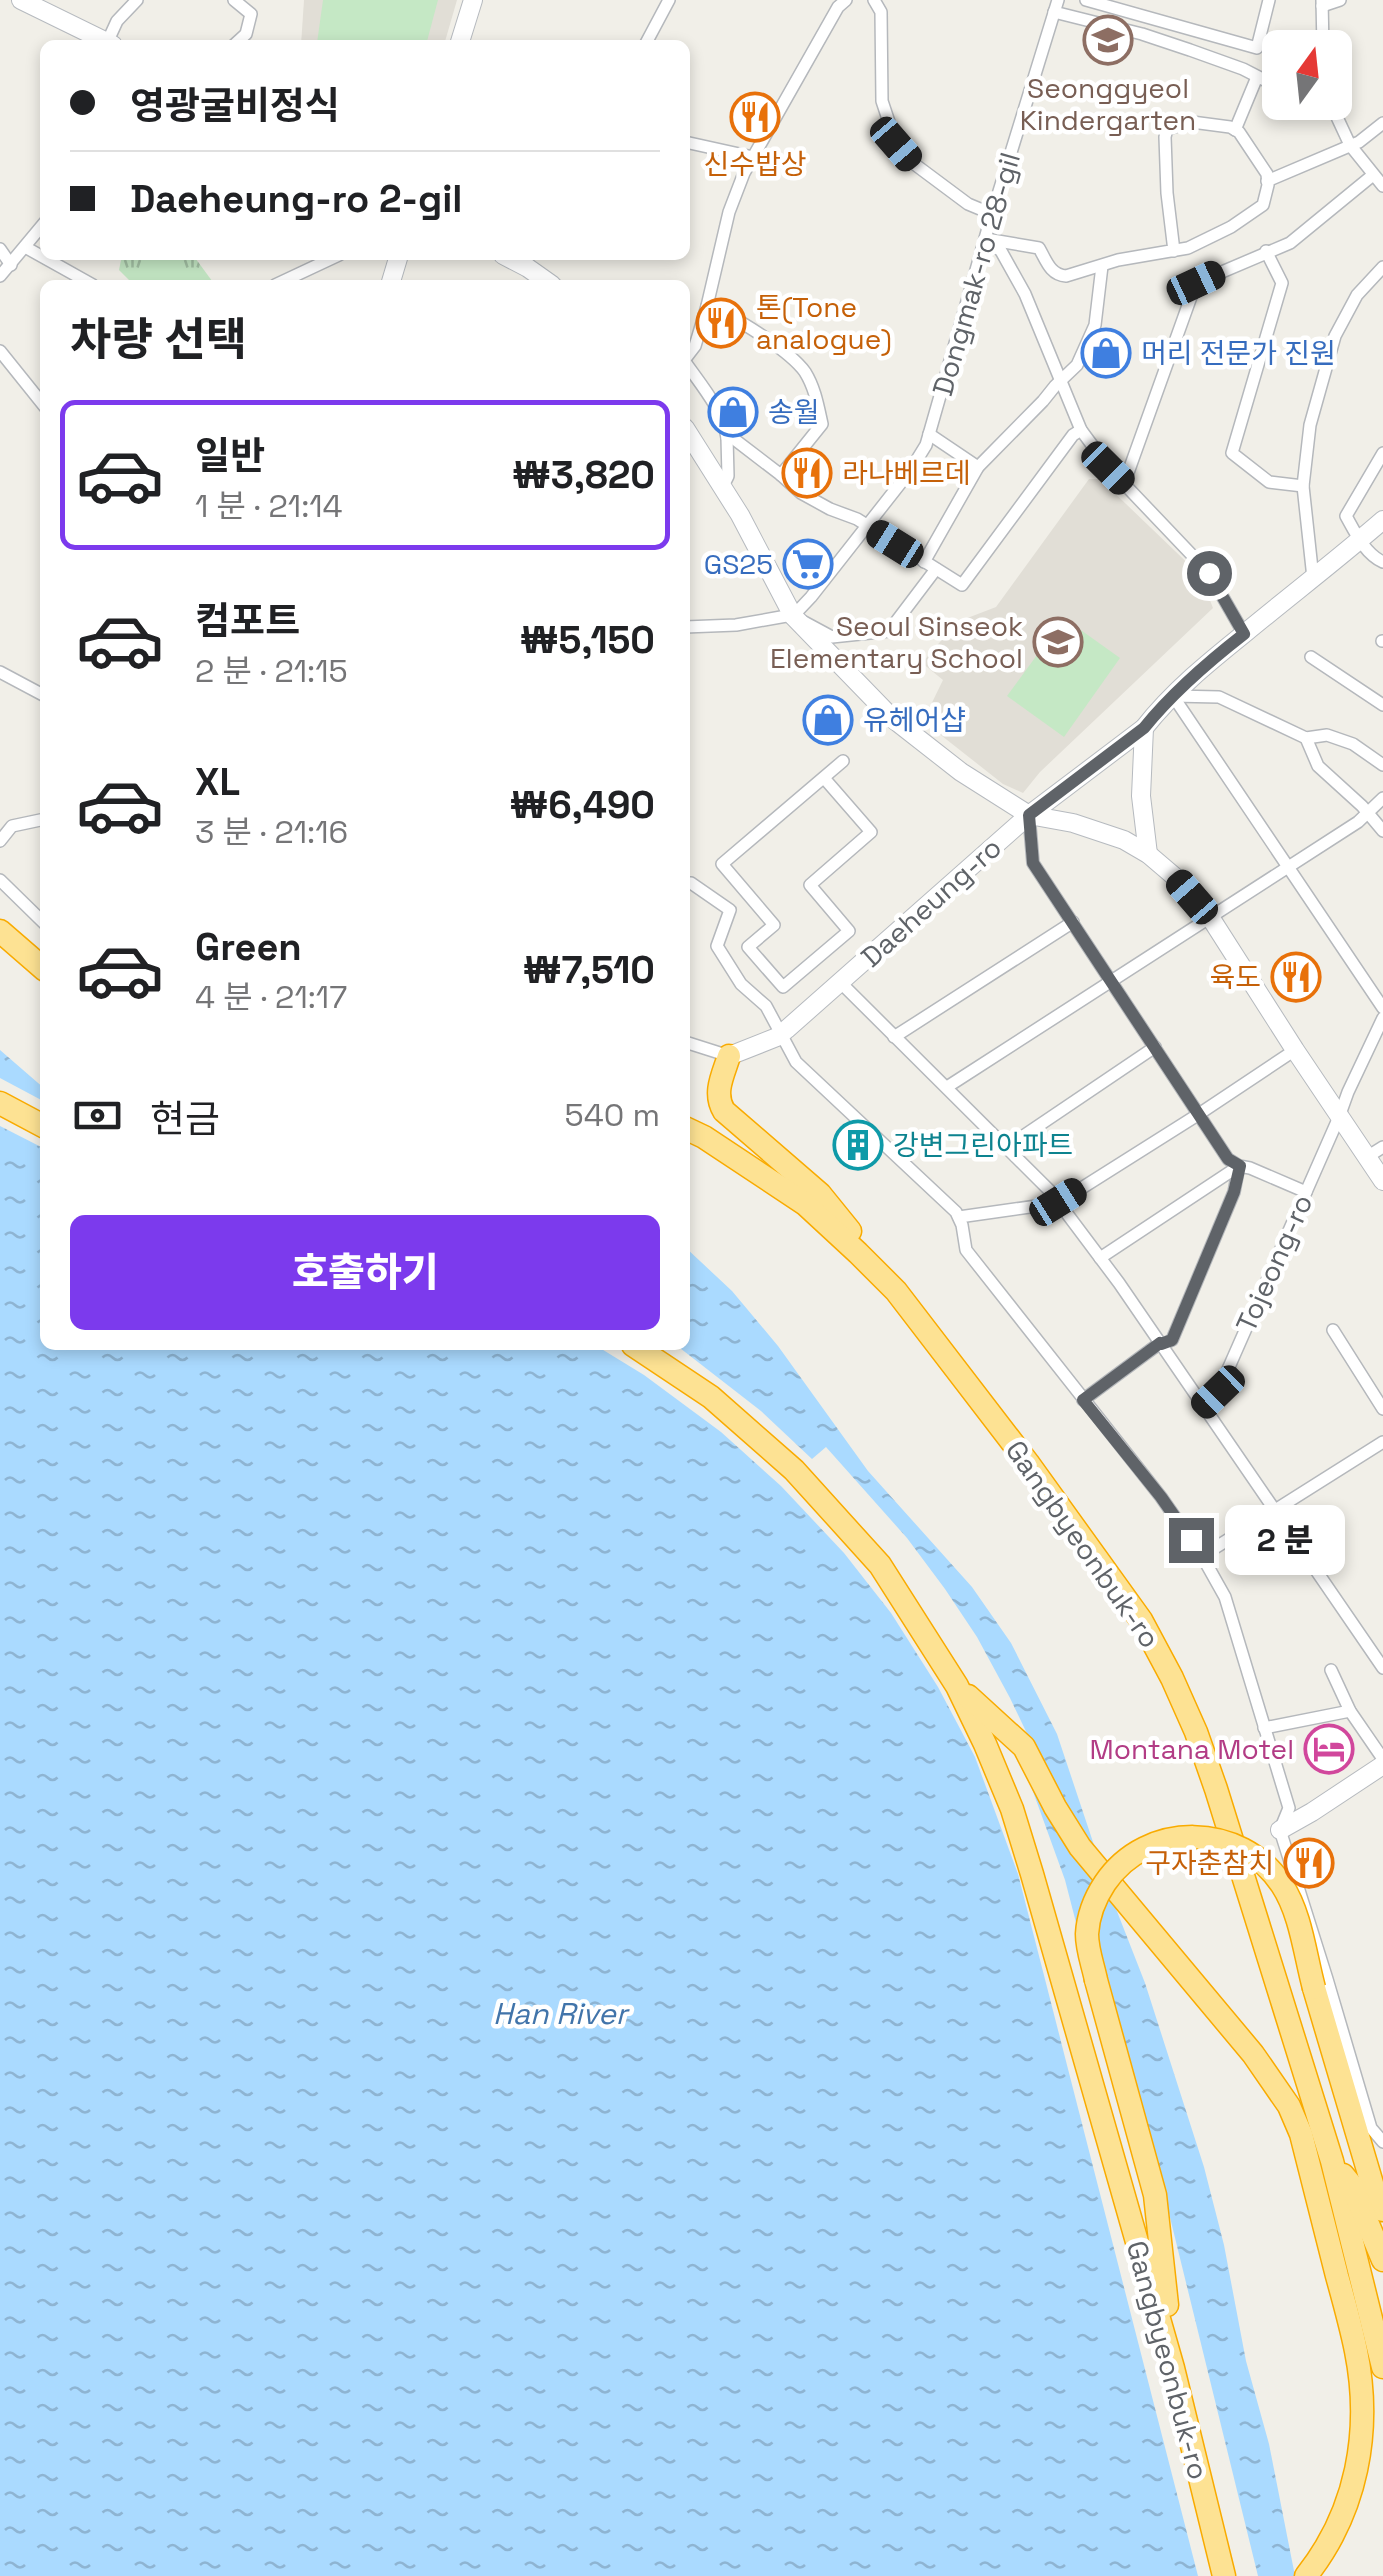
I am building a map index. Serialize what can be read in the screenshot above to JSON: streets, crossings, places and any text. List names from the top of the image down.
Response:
{
  "streets": {
    "highway": ["Gangbyeonbuk-ro"],
    "main road": ["Daeheung-ro"],
    "street": ["Dongmak-ro 28-gil", "Tojeong-ro"]
  },
  "water": ["Han River"],
  "places": {
    "school or university": ["Seonggyeol Kindergarten", "Seoul Sinseok Elementary School"],
    "restaurant": [
      "신수밥상",
      "톤(Tone analogue)",
      "라나베르데",
      "육도",
      "구자춘참치"
    ],
    "shop": ["머리 전문가 진원", "송월", "유헤어샵"],
    "supermarket": ["GS25"],
    "building": ["강변그린아파트"],
    "hotel": ["Montana Motel"]
  },
  "north": "top",
  "page": {
    "banner": ["영광굴비정식", "Daeheung-ro 2-gil"],
    "heading": "차량 선택",
    "list": [
      {
        "name": "일반",
        "note": "1 분 · 21:14",
        "value": "₩3,820"
      },
      {
        "name": "컴포트",
        "note": "2 분 · 21:15",
        "value": "₩5,150"
      },
      {
        "name": "XL",
        "note": "3 분 · 21:16",
        "value": "₩6,490"
      },
      {
        "name": "Green",
        "note": "4 분 · 21:17",
        "value": "₩7,510"
      }
    ],
    "pay": ["현금", "540 m"],
    "buttons": "호출하기",
    "bubble": "2 분"
  }
}
